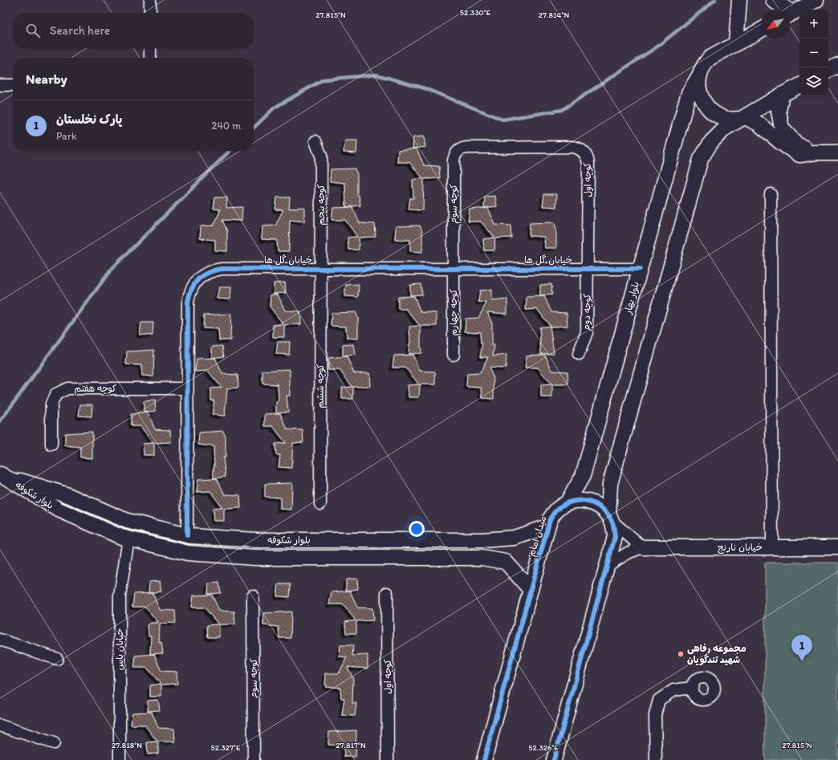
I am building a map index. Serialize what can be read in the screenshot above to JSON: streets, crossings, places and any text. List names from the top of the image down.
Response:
{
  "streets": {
    "street": [
      "کوچه اول",
      "کوچه سوم",
      "کوچه پنجم",
      "خیابان گل ها",
      "بلوار بهار",
      "کوچه چهارم",
      "کوچه دوم",
      "کوچه ششم",
      "کوچه هفتم",
      "بلوار شکوفه",
      "میدان امام",
      "خیابان نارنج",
      "خیابان یاس"
    ]
  },
  "crossings": [
    ["کوچه اول", "کوچه سوم"],
    ["کوچه اول", "خیابان گل ها"],
    ["کوچه اول", "کوچه دوم"],
    ["کوچه سوم", "خیابان گل ها"],
    ["کوچه سوم", "کوچه چهارم"],
    ["کوچه پنجم", "خیابان گل ها"],
    ["کوچه پنجم", "کوچه ششم"],
    ["خیابان گل ها", "بلوار بهار"],
    ["خیابان گل ها", "کوچه چهارم"],
    ["خیابان گل ها", "کوچه دوم"],
    ["خیابان گل ها", "کوچه ششم"],
    ["خیابان گل ها", "کوچه هفتم"],
    ["خیابان گل ها", "بلوار شکوفه"],
    ["بلوار بهار", "میدان امام"],
    ["بلوار شکوفه", "میدان امام"],
    ["بلوار شکوفه", "خیابان یاس"]
  ],
  "places": ["مجموعه رفاهی شهید تندگویان"],
  "north": "bottom left",
  "page": {
    "map_buttons": ["+", "−"],
    "search": "Search here",
    "heading": "Nearby",
    "list": [
      {
        "mark": "1",
        "name": "پارک نخلستان",
        "note": "Park",
        "value": "240 m"
      }
    ],
    "pins": "1"
  },
  "coordinates": [
    "52.330°E",
    "27.814°N",
    "27.815°N",
    "27.818°N",
    "27.817°N",
    "52.327°E",
    "52.326°E"
  ]
}
